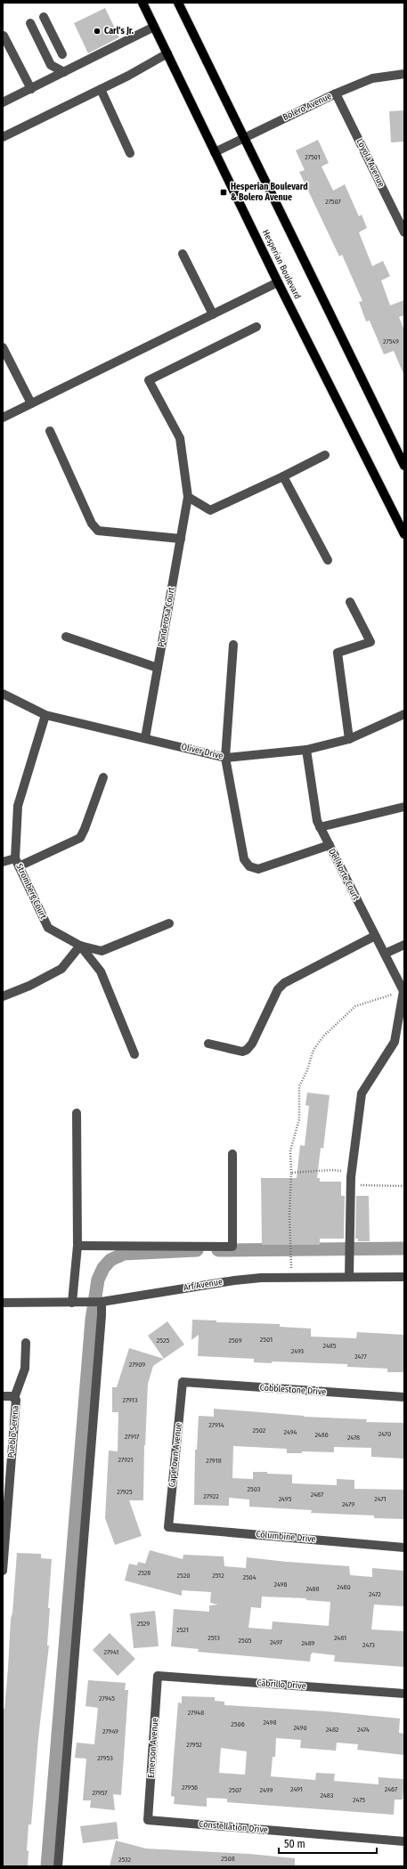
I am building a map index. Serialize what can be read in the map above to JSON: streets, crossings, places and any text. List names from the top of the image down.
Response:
{
  "streets": {
    "main road": ["Hesperian Boulevard"],
    "street": [
      "Bolero Avenue",
      "Loyola Avenue",
      "Ponderosa Court",
      "Oliver Drive",
      "Del Norte Court",
      "Stromberg Court",
      "Arf Avenue",
      "Cobblestone Drive",
      "Pueblo Serena",
      "Capetown Avenue",
      "Columbine Drive",
      "Cabrillo Drive",
      "Emerson Avenue",
      "Constellation Drive"
    ]
  },
  "crossings": [
    ["Bolero Avenue", "Loyola Avenue"],
    ["Bolero Avenue", "Hesperian Boulevard"],
    ["Ponderosa Court", "Oliver Drive"],
    ["Oliver Drive", "Del Norte Court"],
    ["Oliver Drive", "Stromberg Court"],
    ["Cobblestone Drive", "Capetown Avenue"],
    ["Capetown Avenue", "Columbine Drive"],
    ["Cabrillo Drive", "Emerson Avenue"],
    ["Emerson Avenue", "Constellation Drive"]
  ],
  "places": {
    "other": ["Carl's Jr."],
    "transit": ["Hesperian Boulevard & Bolero Avenue"]
  },
  "house_numbers": [
    "27501",
    "27507",
    "27549",
    "2501",
    "2525",
    "2509",
    "2485",
    "2493",
    "2477",
    "27909",
    "27913",
    "27914",
    "2502",
    "2494",
    "2470",
    "2486",
    "27917",
    "2478",
    "27921",
    "27918",
    "2503",
    "27925",
    "2487",
    "27922",
    "2495",
    "2471",
    "2479",
    "2528",
    "2520",
    "2512",
    "2504",
    "2496",
    "2480",
    "2488",
    "2472",
    "2529",
    "2521",
    "2513",
    "2481",
    "2505",
    "2497",
    "2489",
    "2473",
    "27941",
    "27945",
    "27948",
    "2498",
    "2506",
    "2490",
    "2482",
    "2474",
    "27949",
    "27952",
    "27953",
    "27956",
    "2491",
    "2467",
    "2507",
    "2499",
    "27957",
    "2483",
    "2475",
    "2508",
    "2532"
  ],
  "scale_bar": "50 m"
}
